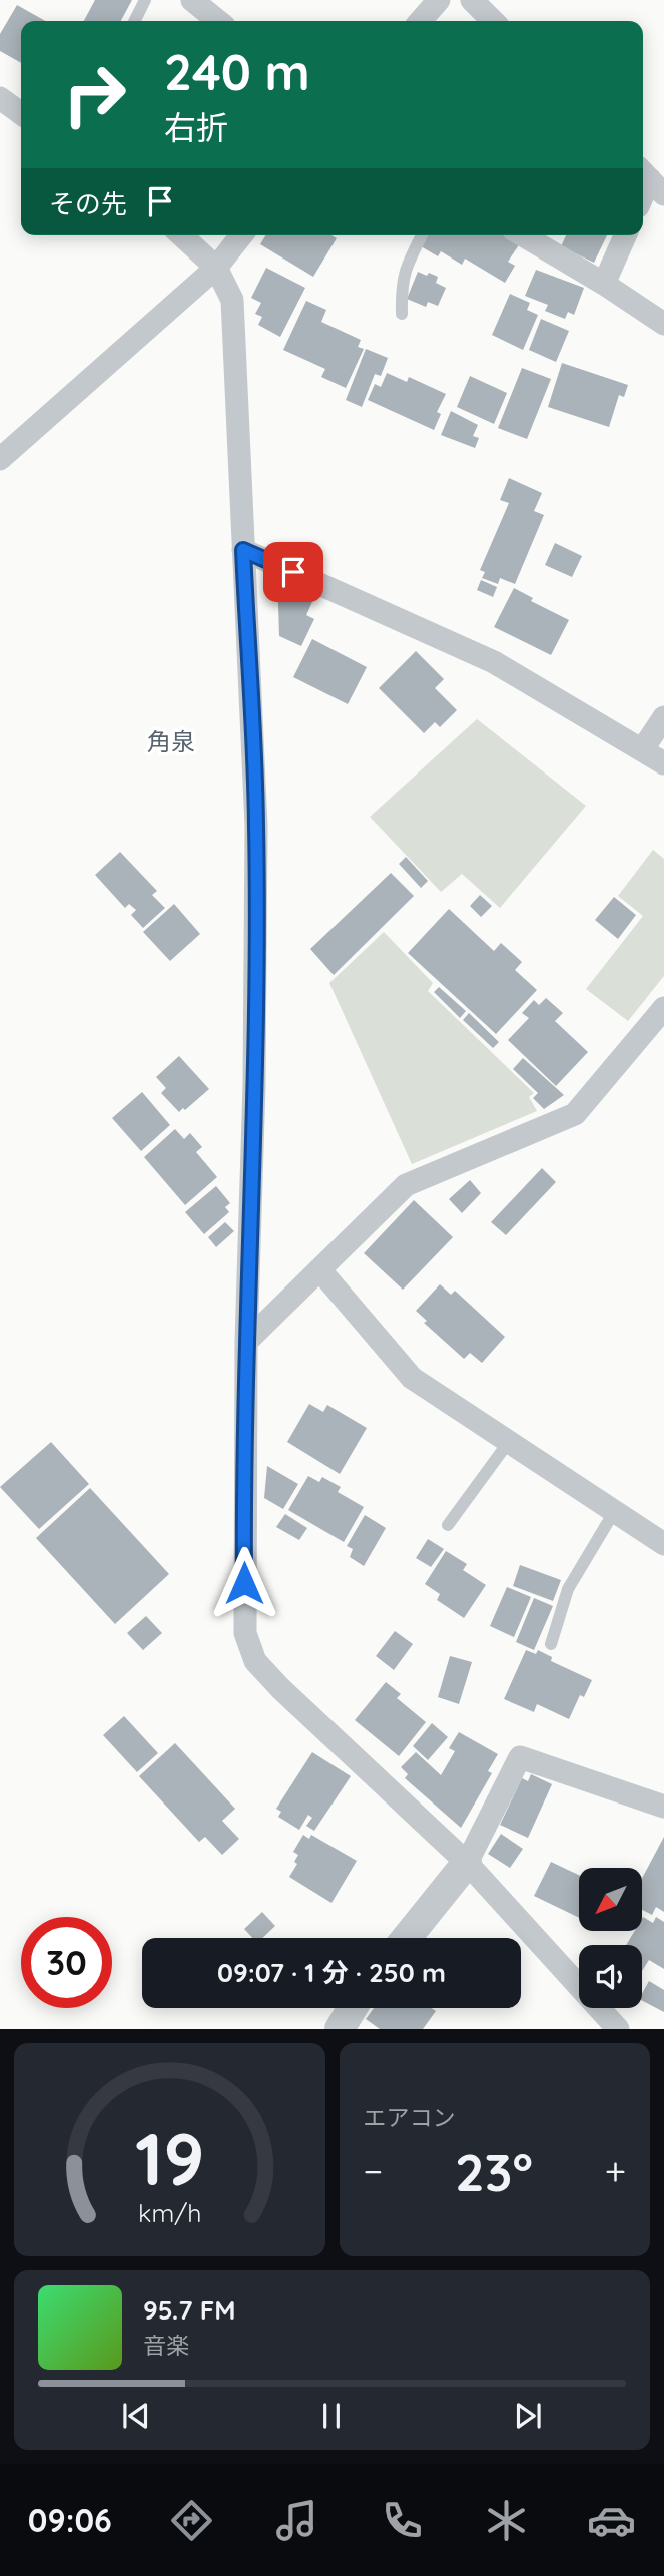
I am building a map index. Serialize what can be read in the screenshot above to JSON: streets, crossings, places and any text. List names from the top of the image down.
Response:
{
  "districts": ["角泉"],
  "north": "bottom left",
  "page": {
    "turn": ["240 m", "右折"],
    "then": "その先",
    "limit": "30",
    "trip": "09:07 · 1 分 · 250 m",
    "tile": "エアコン",
    "heat": ["−", "23°", "+"],
    "song": ["95.7 FM", "音楽"],
    "tabs": "09:06",
    "gauge": ["19", "km/h"]
  }
}
